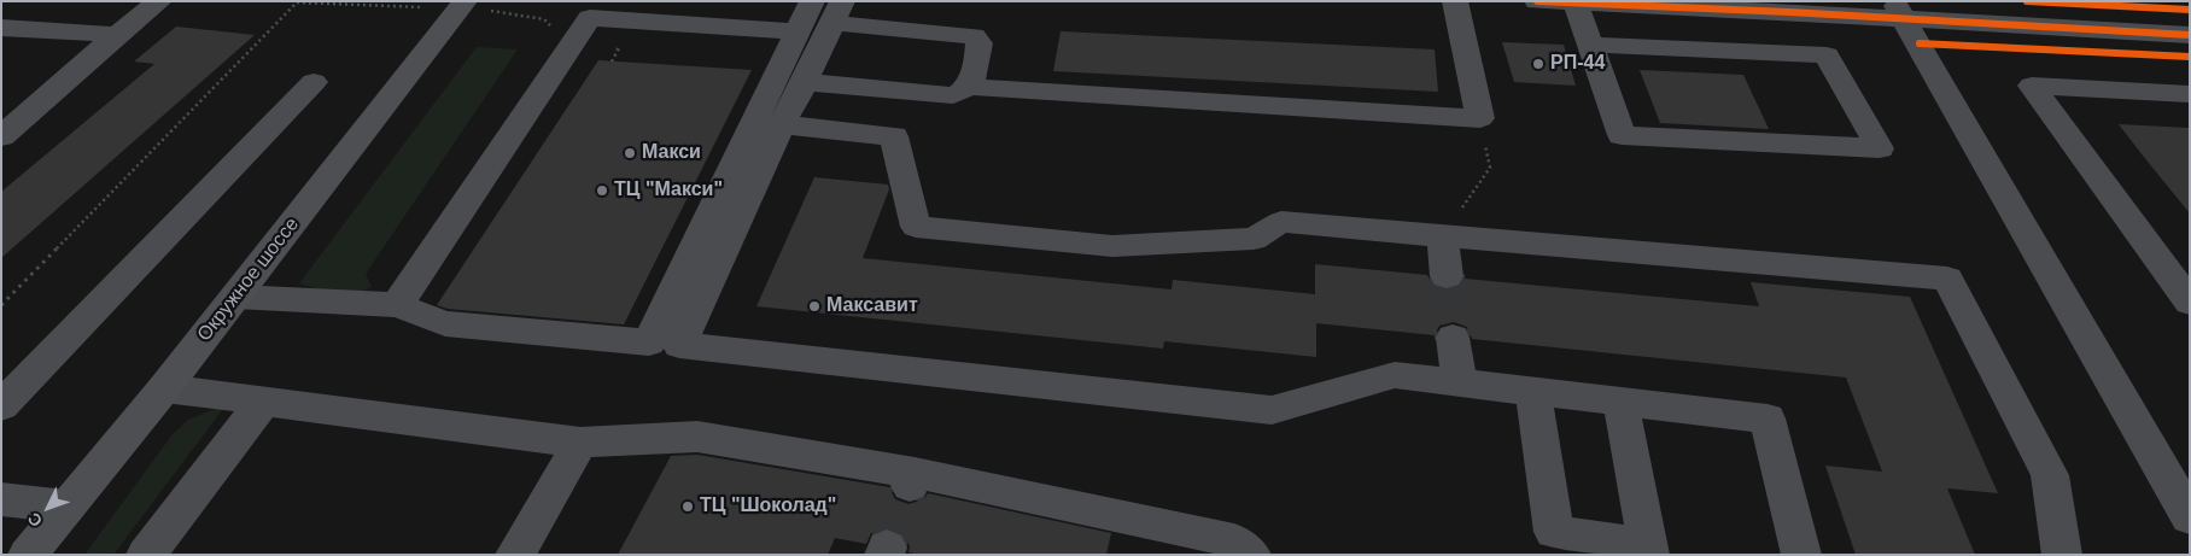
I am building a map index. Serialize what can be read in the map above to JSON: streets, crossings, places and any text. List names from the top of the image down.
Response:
{
  "streets": {
    "main road": ["Окружное шоссе"]
  },
  "places": [
    "РП-44",
    "Макси",
    "ТЦ \"Макси\"",
    "Максавит",
    "ТЦ \"Шоколад\""
  ],
  "north": "bottom left"
}
